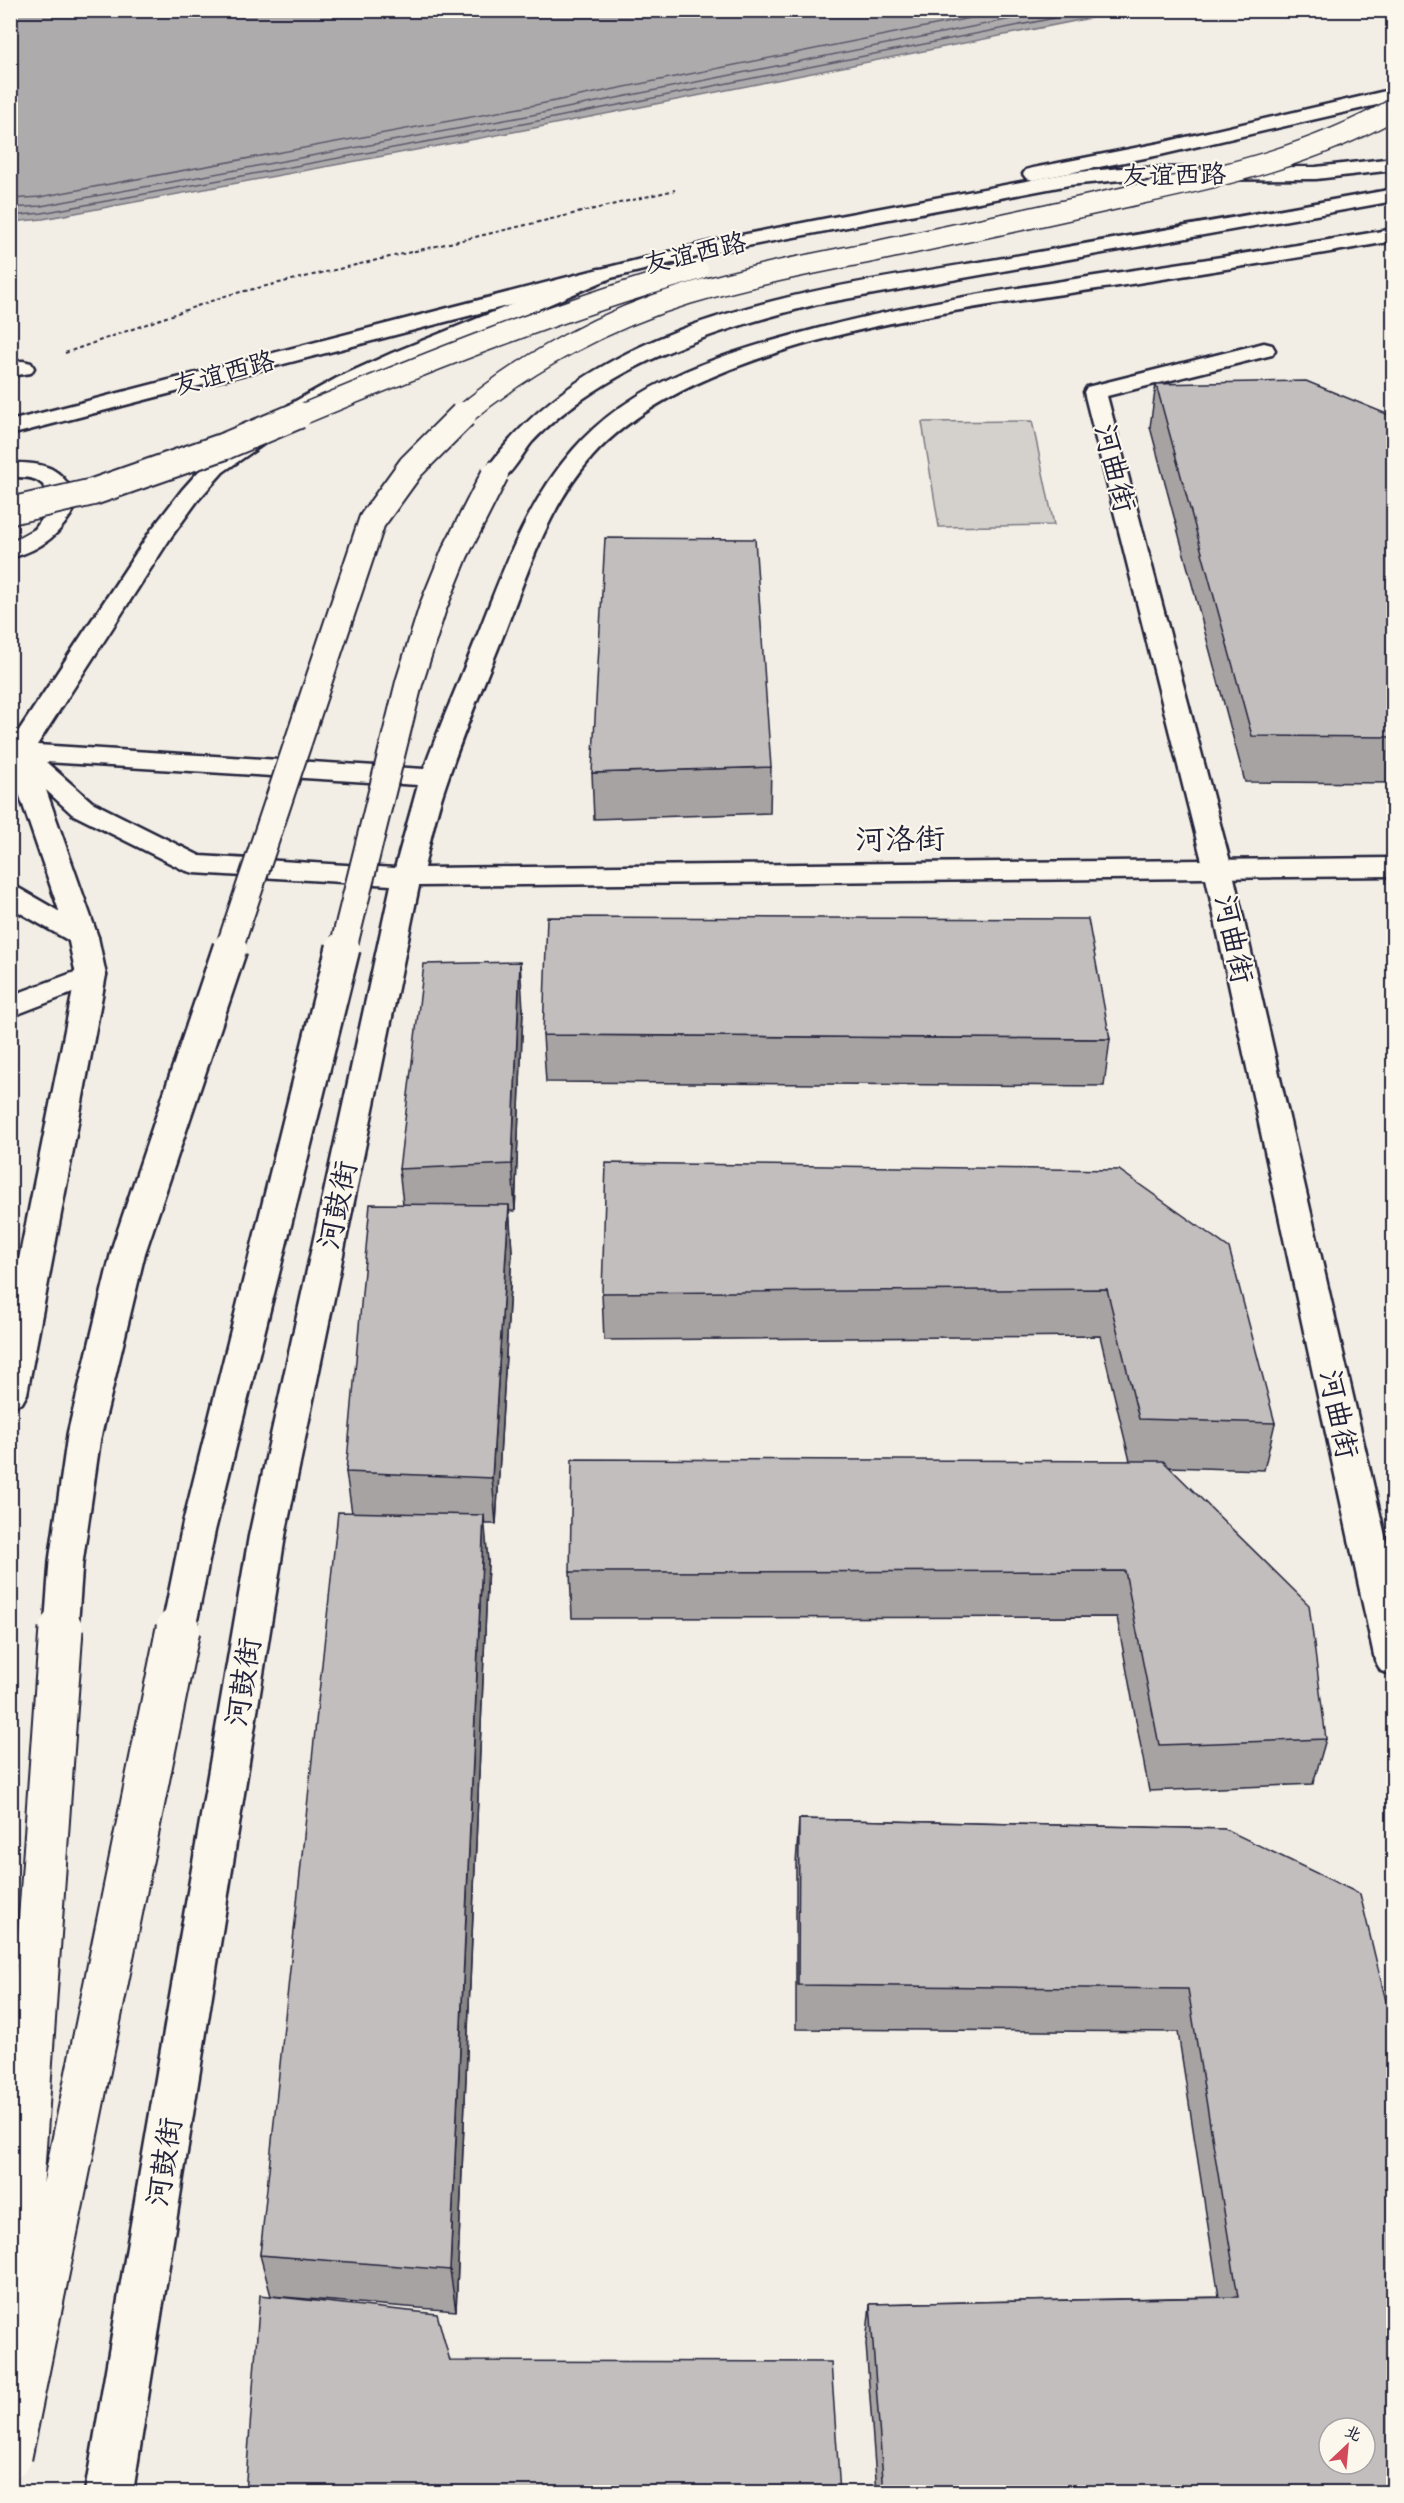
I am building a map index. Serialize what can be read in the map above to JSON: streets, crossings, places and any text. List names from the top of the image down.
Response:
{
  "streets": {
    "main road": [
      "友谊西路",
      "河曲街",
      "河洛街",
      "河鼓街"
    ]
  },
  "crossings": [
    ["河曲街", "河洛街"],
    ["河洛街", "河鼓街"]
  ],
  "north": "top right"
}
